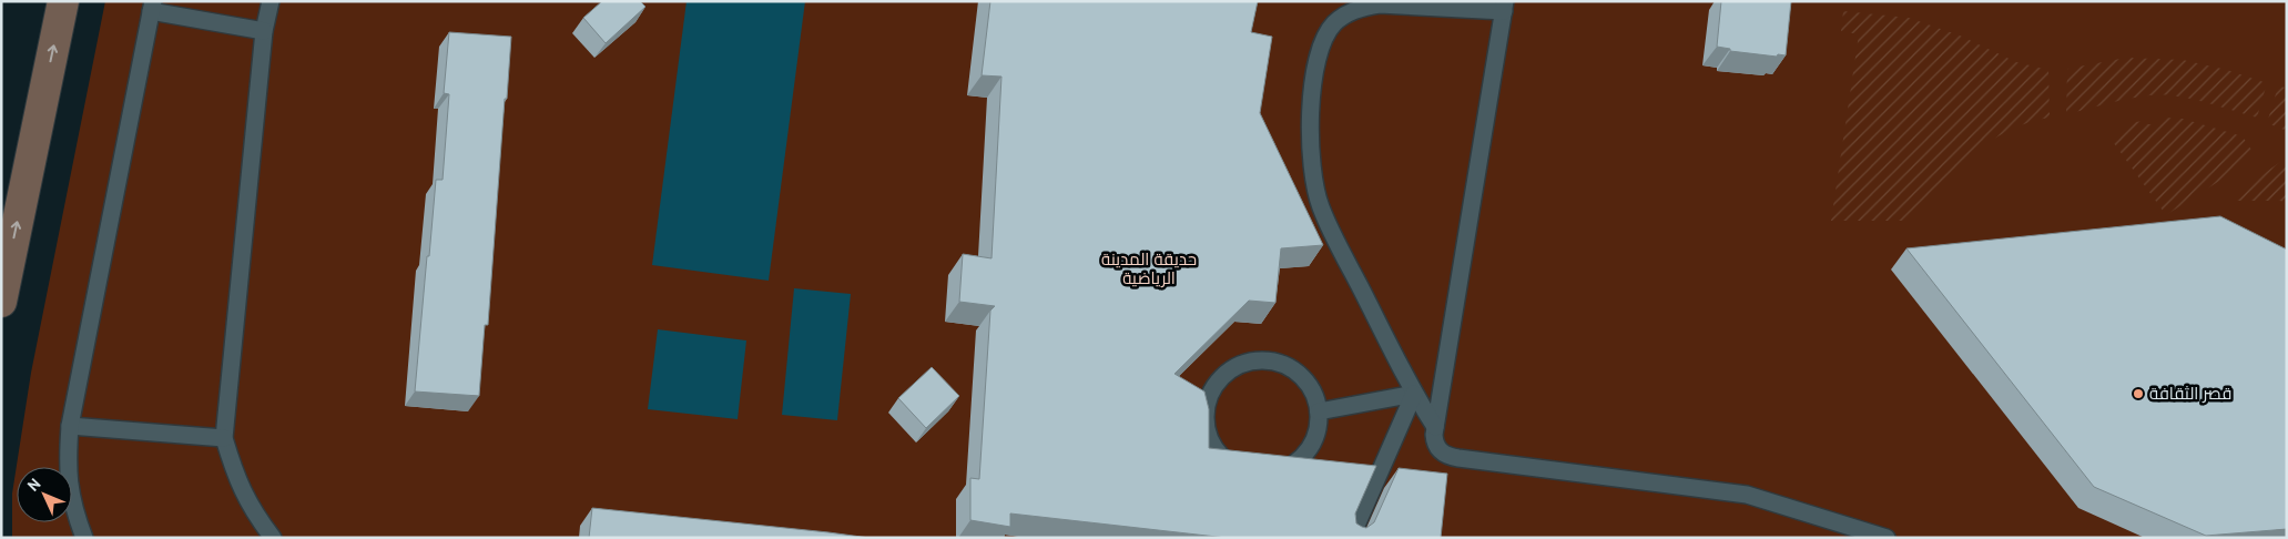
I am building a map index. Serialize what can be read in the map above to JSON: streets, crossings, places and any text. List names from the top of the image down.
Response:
{
  "parks": ["حديقة المدينة الرياضية"],
  "places": ["قصر الثقافة"],
  "north": "top left"
}
